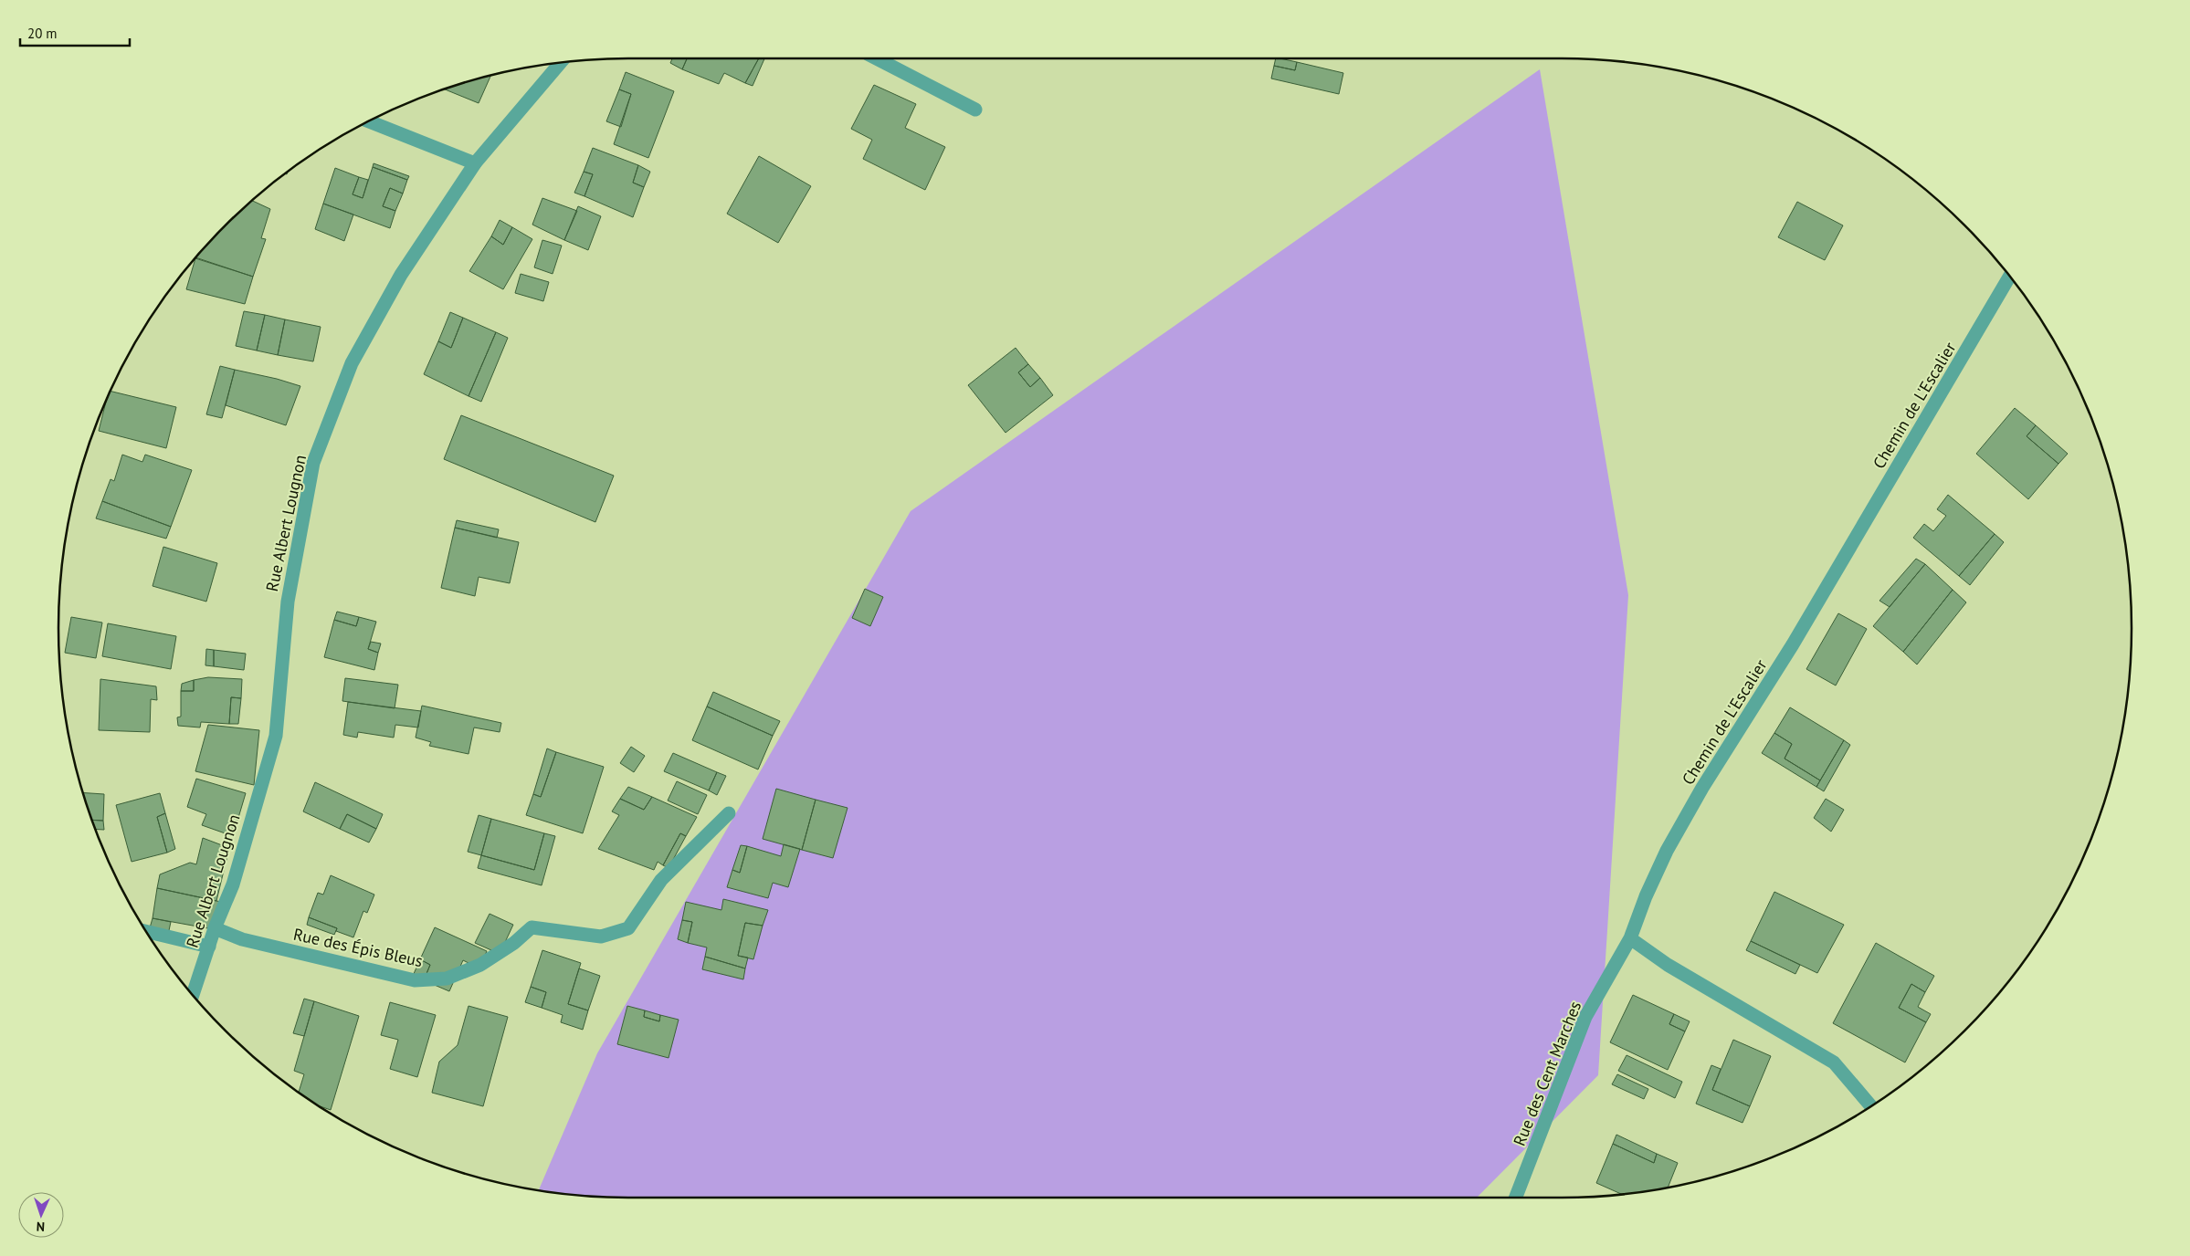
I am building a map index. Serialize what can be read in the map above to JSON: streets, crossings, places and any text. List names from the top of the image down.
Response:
{
  "streets": {
    "street": [
      "Chemin de L'Escalier",
      "Rue Albert Lougnon",
      "Rue des Épis Bleus",
      "Rue des Cent Marches"
    ]
  },
  "crossings": [
    ["Chemin de L'Escalier", "Rue des Cent Marches"],
    ["Rue Albert Lougnon", "Rue des Épis Bleus"]
  ],
  "scale_bar": "20 m",
  "north": "bottom"
}
